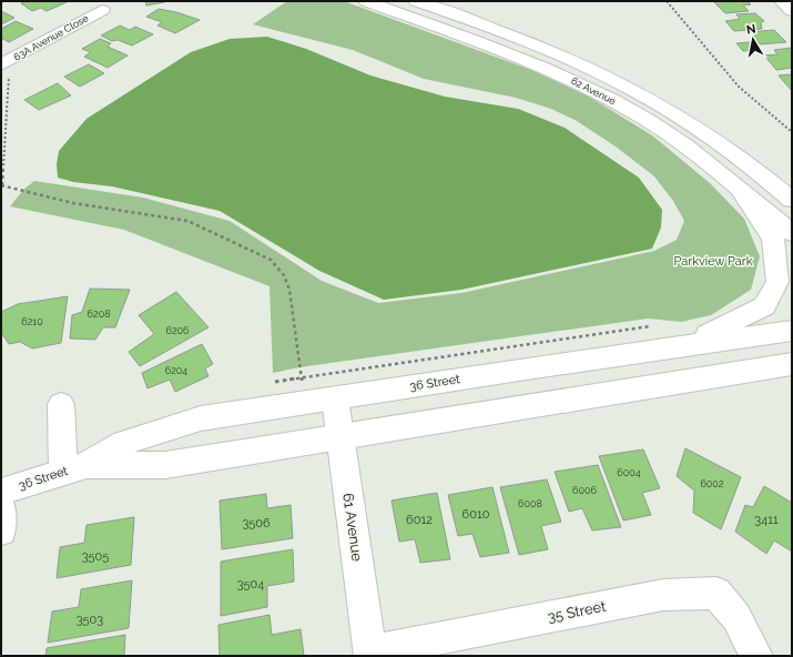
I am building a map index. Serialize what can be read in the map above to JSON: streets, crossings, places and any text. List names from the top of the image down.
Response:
{
  "streets": {
    "street": [
      "63A Avenue Close",
      "62 Avenue",
      "36 Street",
      "61 Avenue",
      "35 Street"
    ]
  },
  "crossings": [
    ["36 Street", "61 Avenue"],
    ["61 Avenue", "35 Street"]
  ],
  "parks": ["Parkview Park"],
  "house_numbers": [
    "6208",
    "6210",
    "6206",
    "6204",
    "6004",
    "6002",
    "6006",
    "6008",
    "6010",
    "6012",
    "3411",
    "3506",
    "3505",
    "3504",
    "3503"
  ],
  "north": "top"
}
